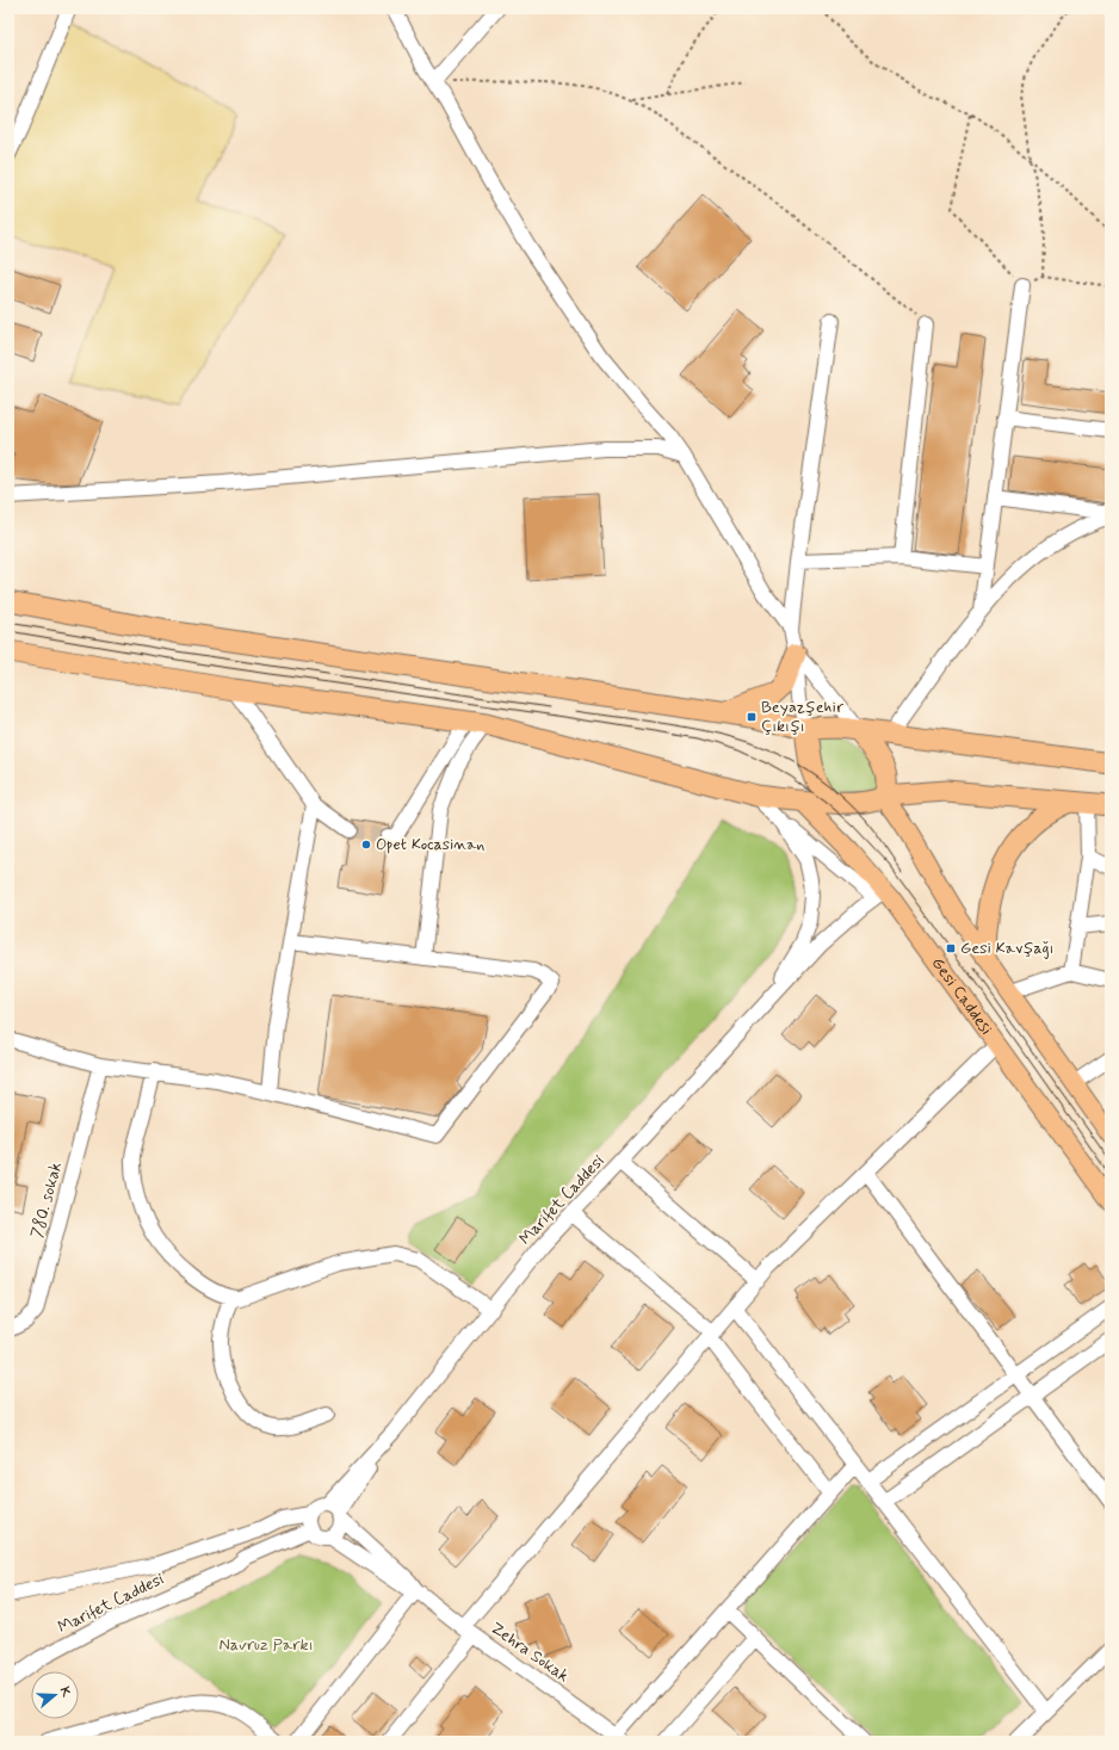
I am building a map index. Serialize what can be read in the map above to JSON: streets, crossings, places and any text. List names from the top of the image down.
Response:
{
  "streets": {
    "main road": ["Gesi Caddesi"],
    "street": ["780. sokak", "Marifet Caddesi", "Zehra Sokak"]
  },
  "parks": ["Navruz Parkı"],
  "places": {
    "transit": ["Beyazşehir Çıkışı", "Gesi Kavşağı"],
    "other": ["Opet Kocasinan"]
  },
  "north": "right"
}
